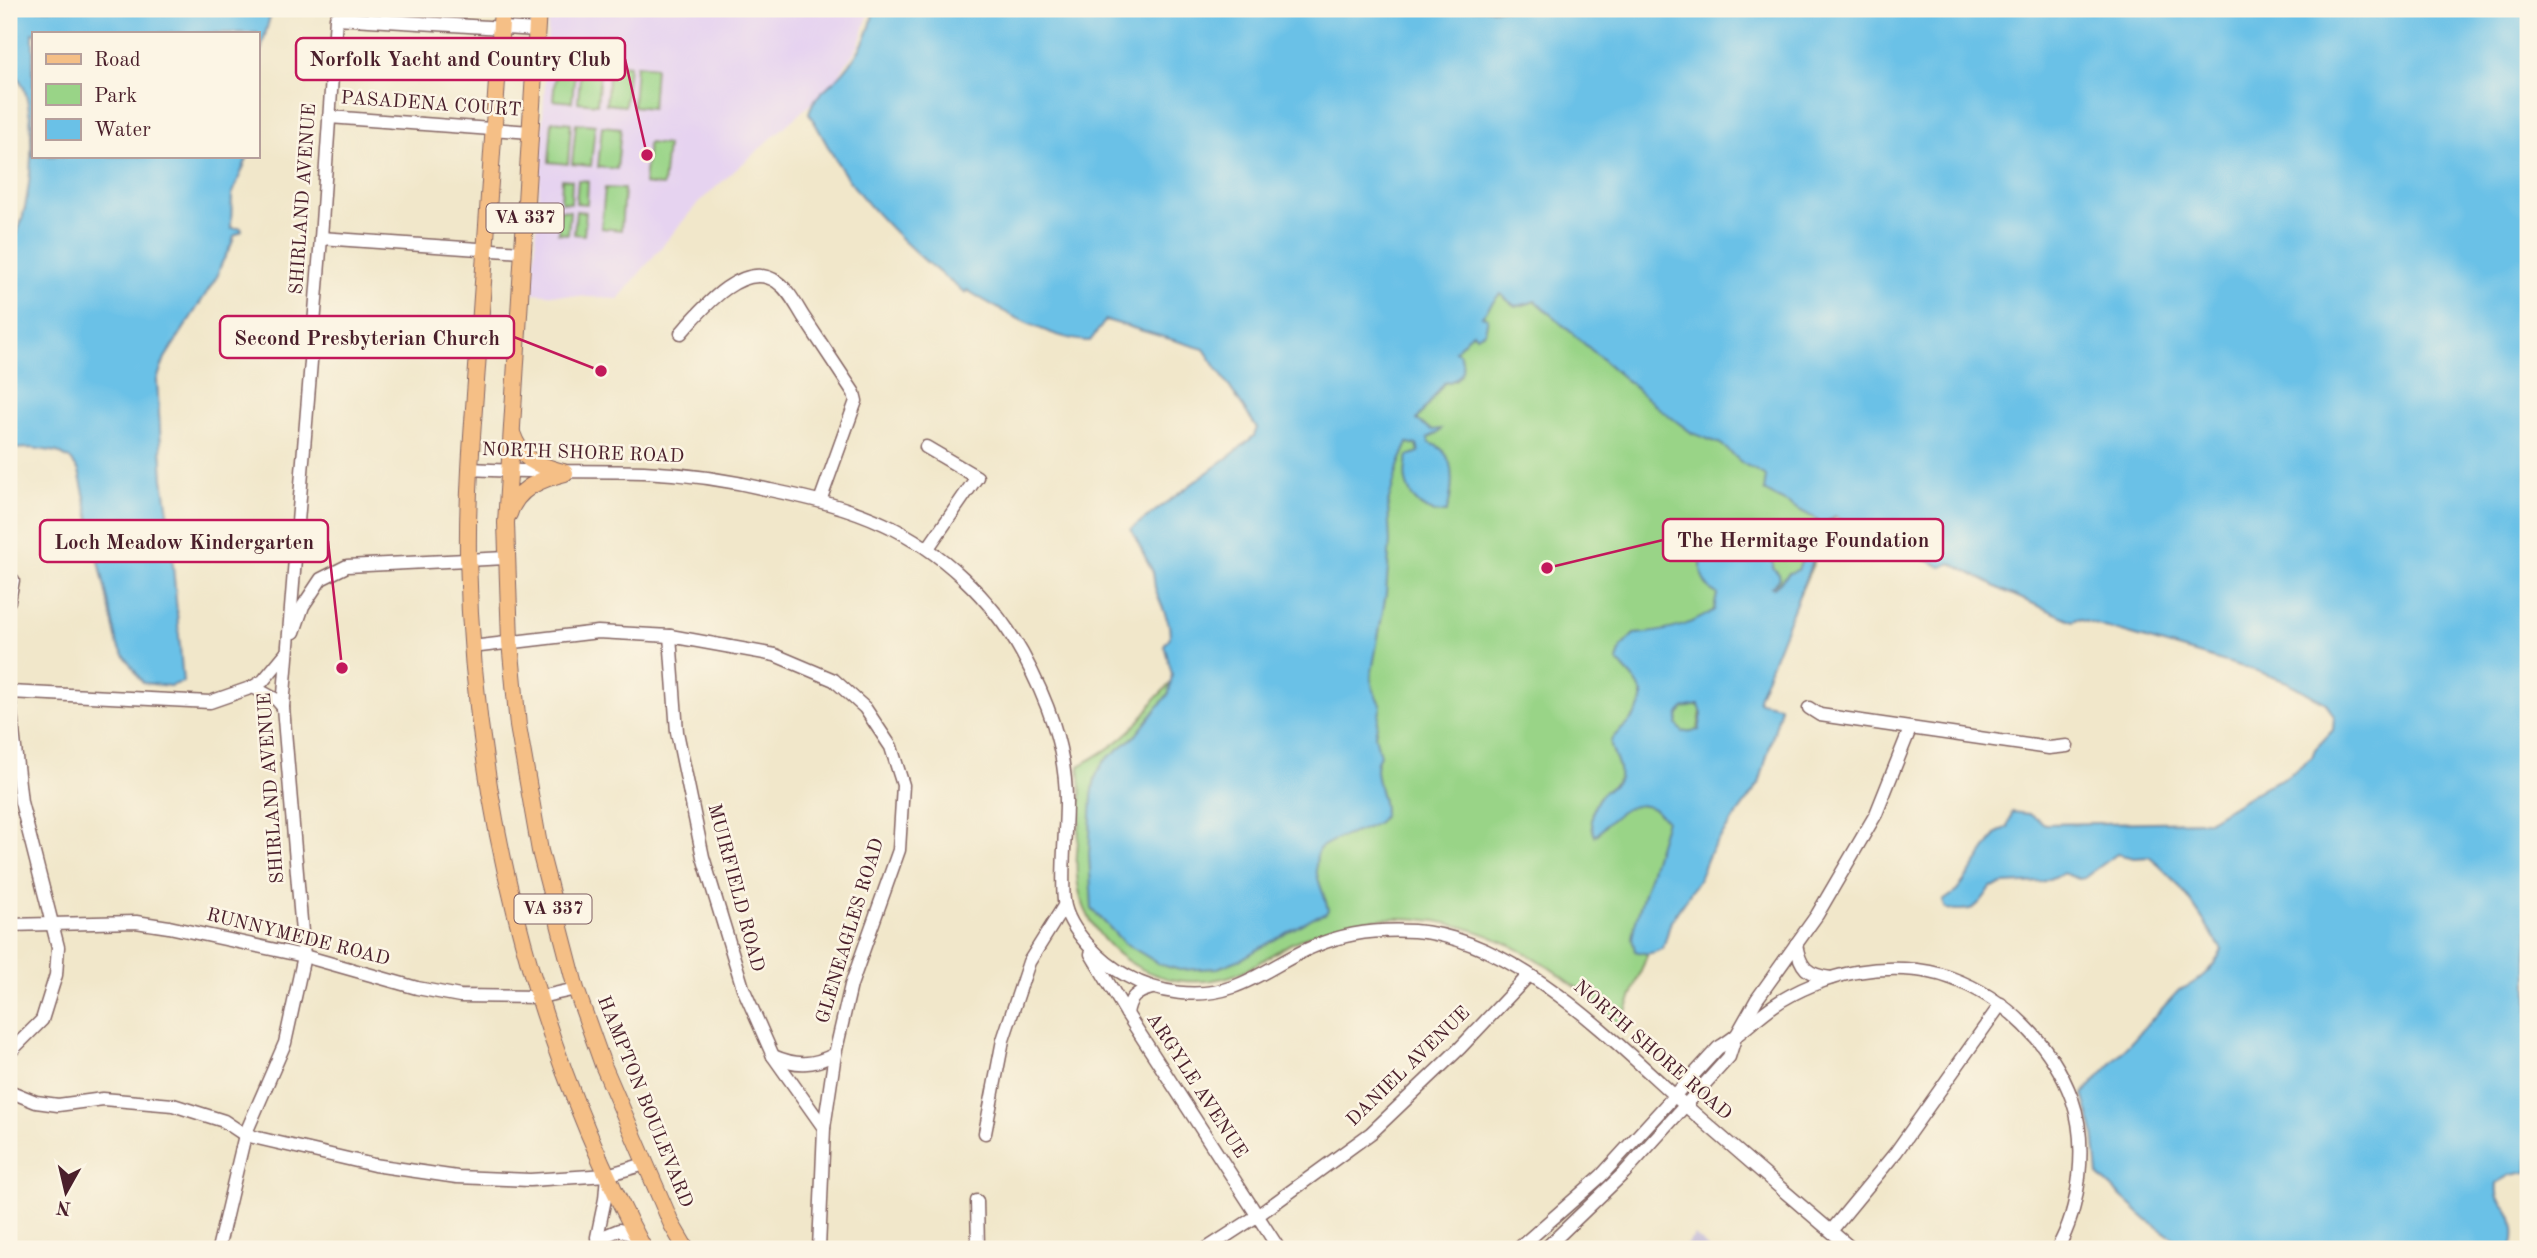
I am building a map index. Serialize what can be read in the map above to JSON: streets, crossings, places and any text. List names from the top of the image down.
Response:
{
  "streets": {
    "main road": ["VA 337", "HAMPTON BOULEVARD"],
    "street": [
      "PASADENA COURT",
      "SHIRLAND AVENUE",
      "NORTH SHORE ROAD",
      "MUIRFIELD ROAD",
      "GLENEAGLES ROAD",
      "RUNNYMEDE ROAD",
      "DANIEL AVENUE",
      "ARGYLE AVENUE"
    ]
  },
  "crossings": [
    ["PASADENA COURT", "SHIRLAND AVENUE"],
    ["PASADENA COURT", "VA 337"],
    ["PASADENA COURT", "HAMPTON BOULEVARD"],
    ["SHIRLAND AVENUE", "VA 337"],
    ["SHIRLAND AVENUE", "RUNNYMEDE ROAD"],
    ["VA 337", "NORTH SHORE ROAD"],
    ["VA 337", "GLENEAGLES ROAD"],
    ["VA 337", "RUNNYMEDE ROAD"],
    ["NORTH SHORE ROAD", "DANIEL AVENUE"],
    ["NORTH SHORE ROAD", "ARGYLE AVENUE"],
    ["NORTH SHORE ROAD", "HAMPTON BOULEVARD"],
    ["MUIRFIELD ROAD", "GLENEAGLES ROAD"],
    ["GLENEAGLES ROAD", "HAMPTON BOULEVARD"],
    ["RUNNYMEDE ROAD", "HAMPTON BOULEVARD"],
    ["DANIEL AVENUE", "ARGYLE AVENUE"]
  ],
  "places": [
    "Norfolk Yacht and Country Club",
    "Second Presbyterian Church",
    "The Hermitage Foundation",
    "Loch Meadow Kindergarten"
  ],
  "legend": ["Road", "Park", "Water"],
  "north": "bottom"
}
